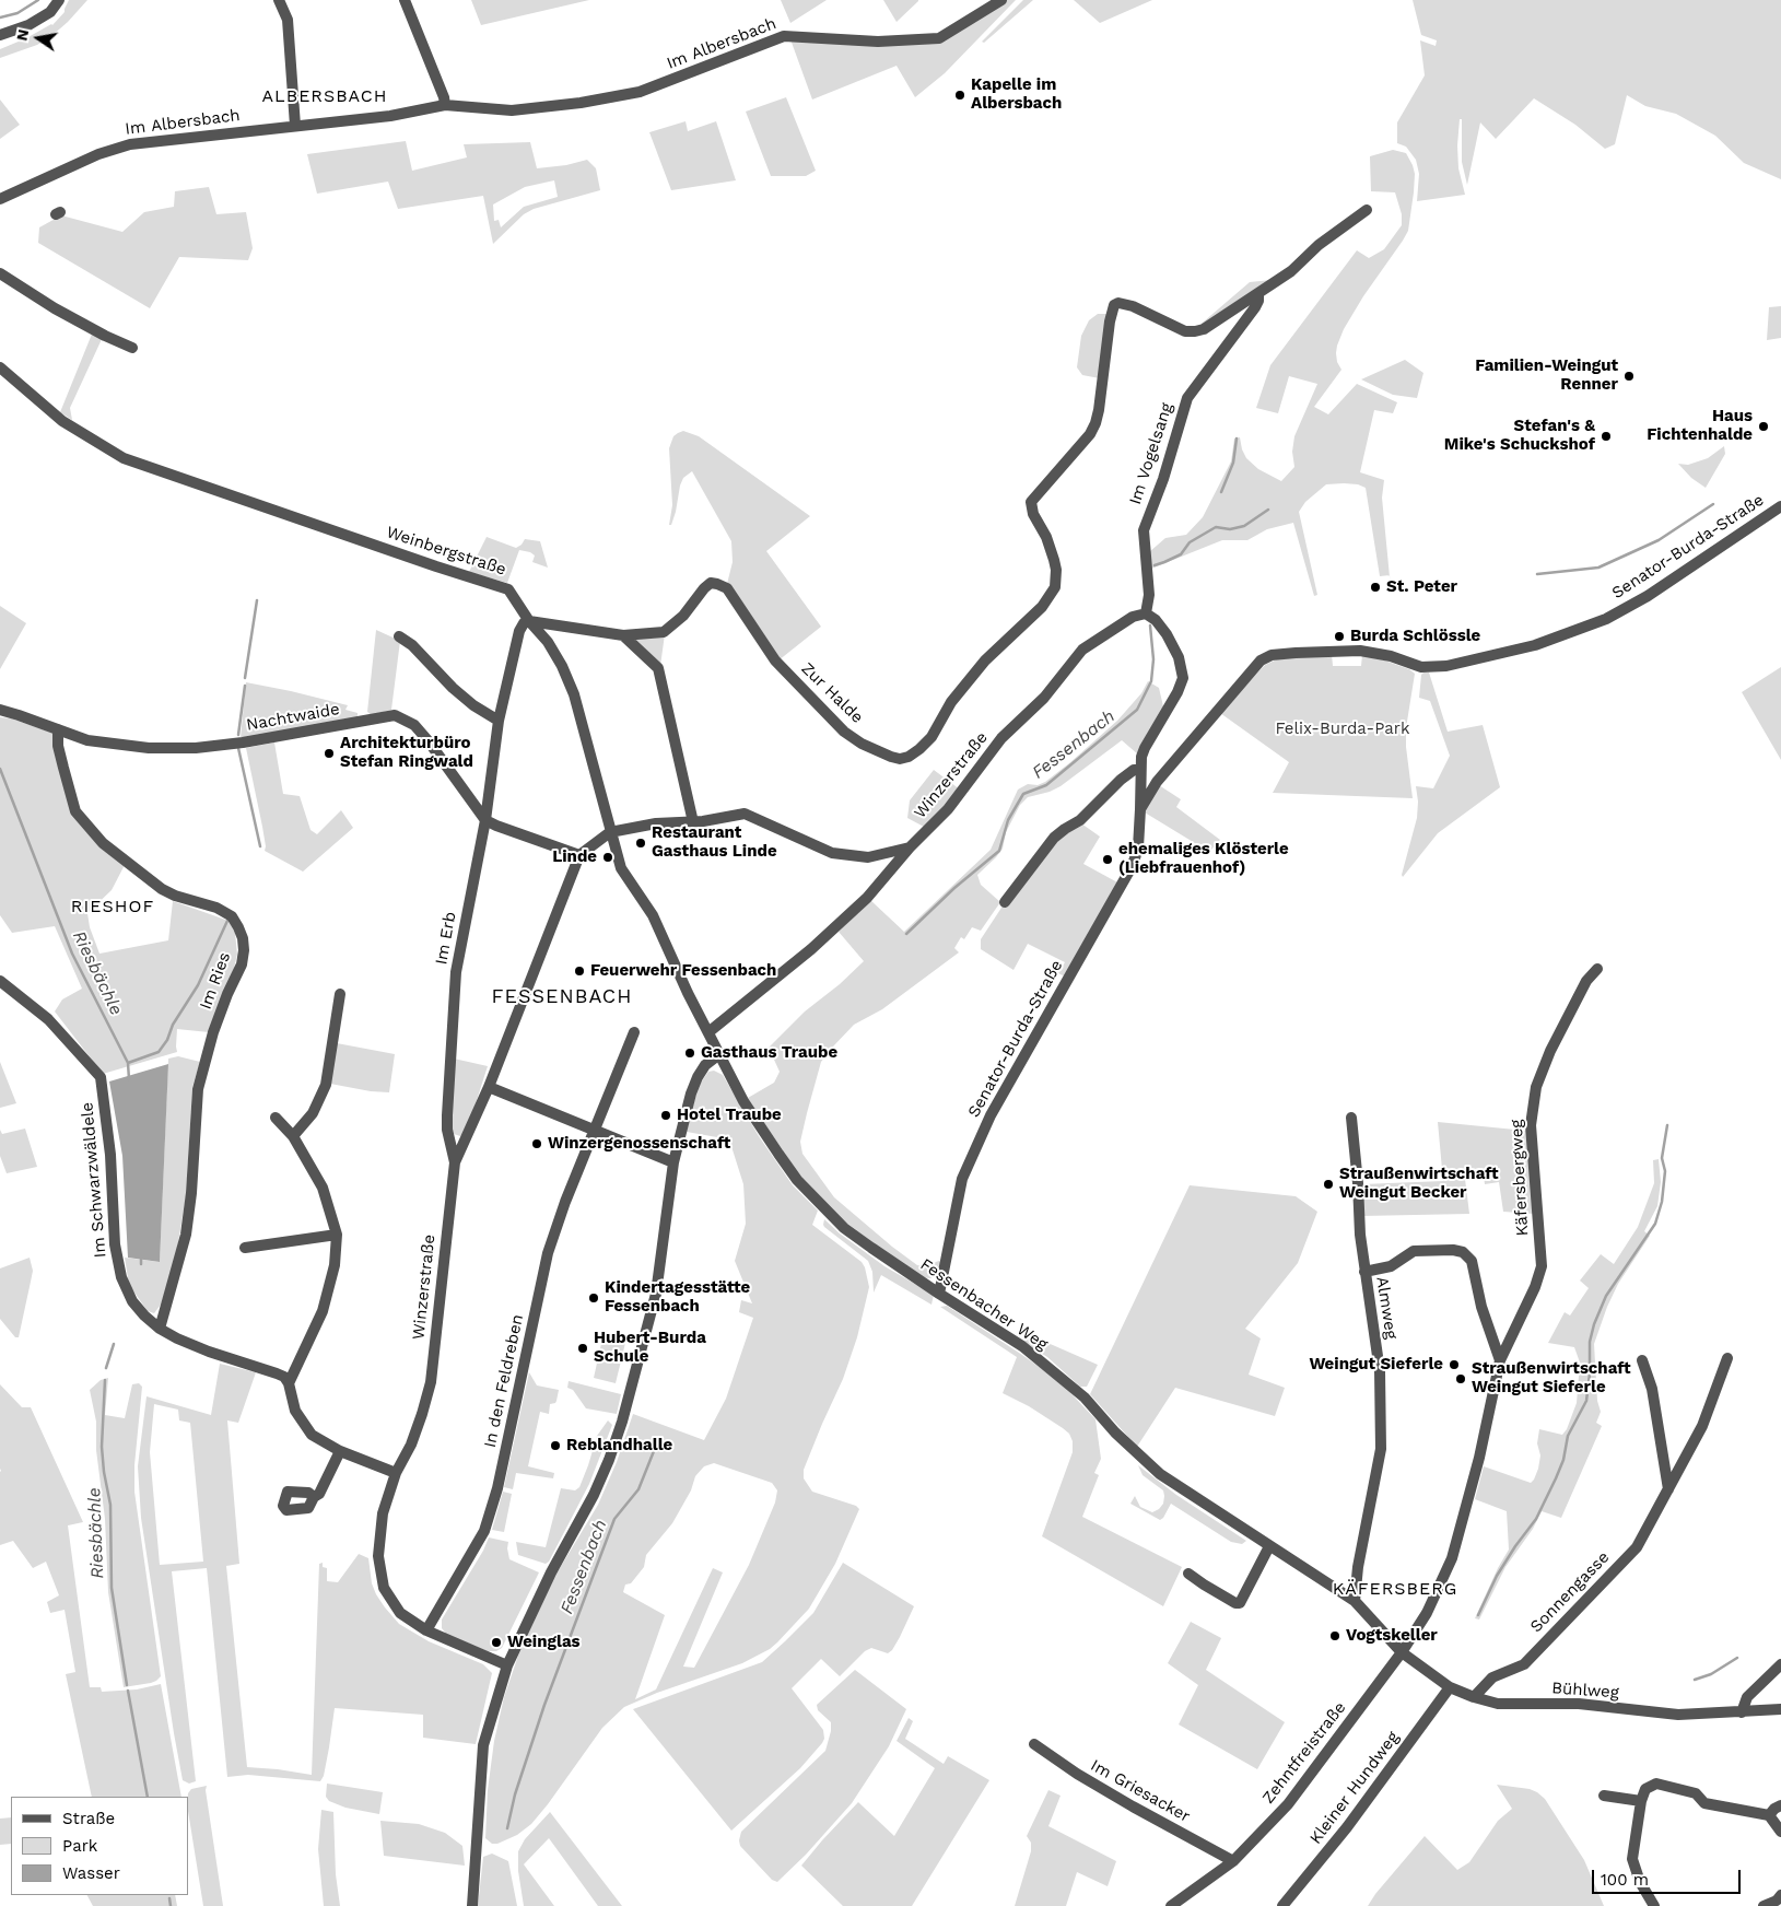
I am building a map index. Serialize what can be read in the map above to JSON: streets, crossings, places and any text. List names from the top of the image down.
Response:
{
  "streets": {
    "street": [
      "Im Albersbach",
      "Im Vogelsang",
      "Senator-Burda-Straße",
      "Weinbergstraße",
      "Zur Halde",
      "Nachtwaide",
      "Winzerstraße",
      "Im Erb",
      "Im Ries",
      "Käfersbergweg",
      "Im Schwarzwäldele",
      "Fessenbacher Weg",
      "Almweg",
      "In den Feldreben",
      "Sonnengasse",
      "Bühlweg",
      "Zehntfreistraße",
      "Kleiner Hundweg",
      "Im Griesacker"
    ]
  },
  "crossings": [
    ["Im Vogelsang", "Zur Halde"],
    ["Im Vogelsang", "Winzerstraße"],
    ["Senator-Burda-Straße", "Fessenbacher Weg"],
    ["Weinbergstraße", "Zur Halde"],
    ["Weinbergstraße", "Winzerstraße"],
    ["Weinbergstraße", "Im Erb"],
    ["Weinbergstraße", "Fessenbacher Weg"],
    ["Zur Halde", "Im Erb"],
    ["Nachtwaide", "Im Erb"],
    ["Nachtwaide", "Im Ries"],
    ["Winzerstraße", "Im Erb"],
    ["Winzerstraße", "In den Feldreben"],
    ["Im Ries", "Im Schwarzwäldele"],
    ["Käfersbergweg", "Fessenbacher Weg"],
    ["Käfersbergweg", "Bühlweg"],
    ["Käfersbergweg", "Zehntfreistraße"],
    ["Fessenbacher Weg", "Almweg"],
    ["Fessenbacher Weg", "Bühlweg"],
    ["Fessenbacher Weg", "Zehntfreistraße"],
    ["Sonnengasse", "Bühlweg"],
    ["Bühlweg", "Zehntfreistraße"],
    ["Bühlweg", "Kleiner Hundweg"],
    ["Zehntfreistraße", "Im Griesacker"]
  ],
  "districts": [
    "ALBERSBACH",
    "RIESHOF",
    "FESSENBACH",
    "KÄFERSBERG"
  ],
  "water": ["Fessenbach", "Riesbächle"],
  "parks": ["Felix-Burda-Park"],
  "places": [
    "Kapelle im Albersbach",
    "Familien-Weingut Renner",
    "Haus Fichtenhalde",
    "Stefan's & Mike's Schuckshof",
    "St. Peter",
    "Burda Schlössle",
    "Architekturbüro Stefan Ringwald",
    "Restaurant Gasthaus Linde",
    "Linde",
    "ehemaliges Klösterle (Liebfrauenhof)",
    "Feuerwehr Fessenbach",
    "Gasthaus Traube",
    "Hotel Traube",
    "Winzergenossenschaft",
    "Straußenwirtschaft Weingut Becker",
    "Kindertagesstätte Fessenbach",
    "Hubert-Burda Schule",
    "Weingut Sieferle",
    "Straußenwirtschaft Weingut Sieferle",
    "Reblandhalle",
    "Vogtskeller",
    "Weinglas"
  ],
  "legend": ["Straße", "Park", "Wasser"],
  "scale_bar": "100 m",
  "north": "left"
}
